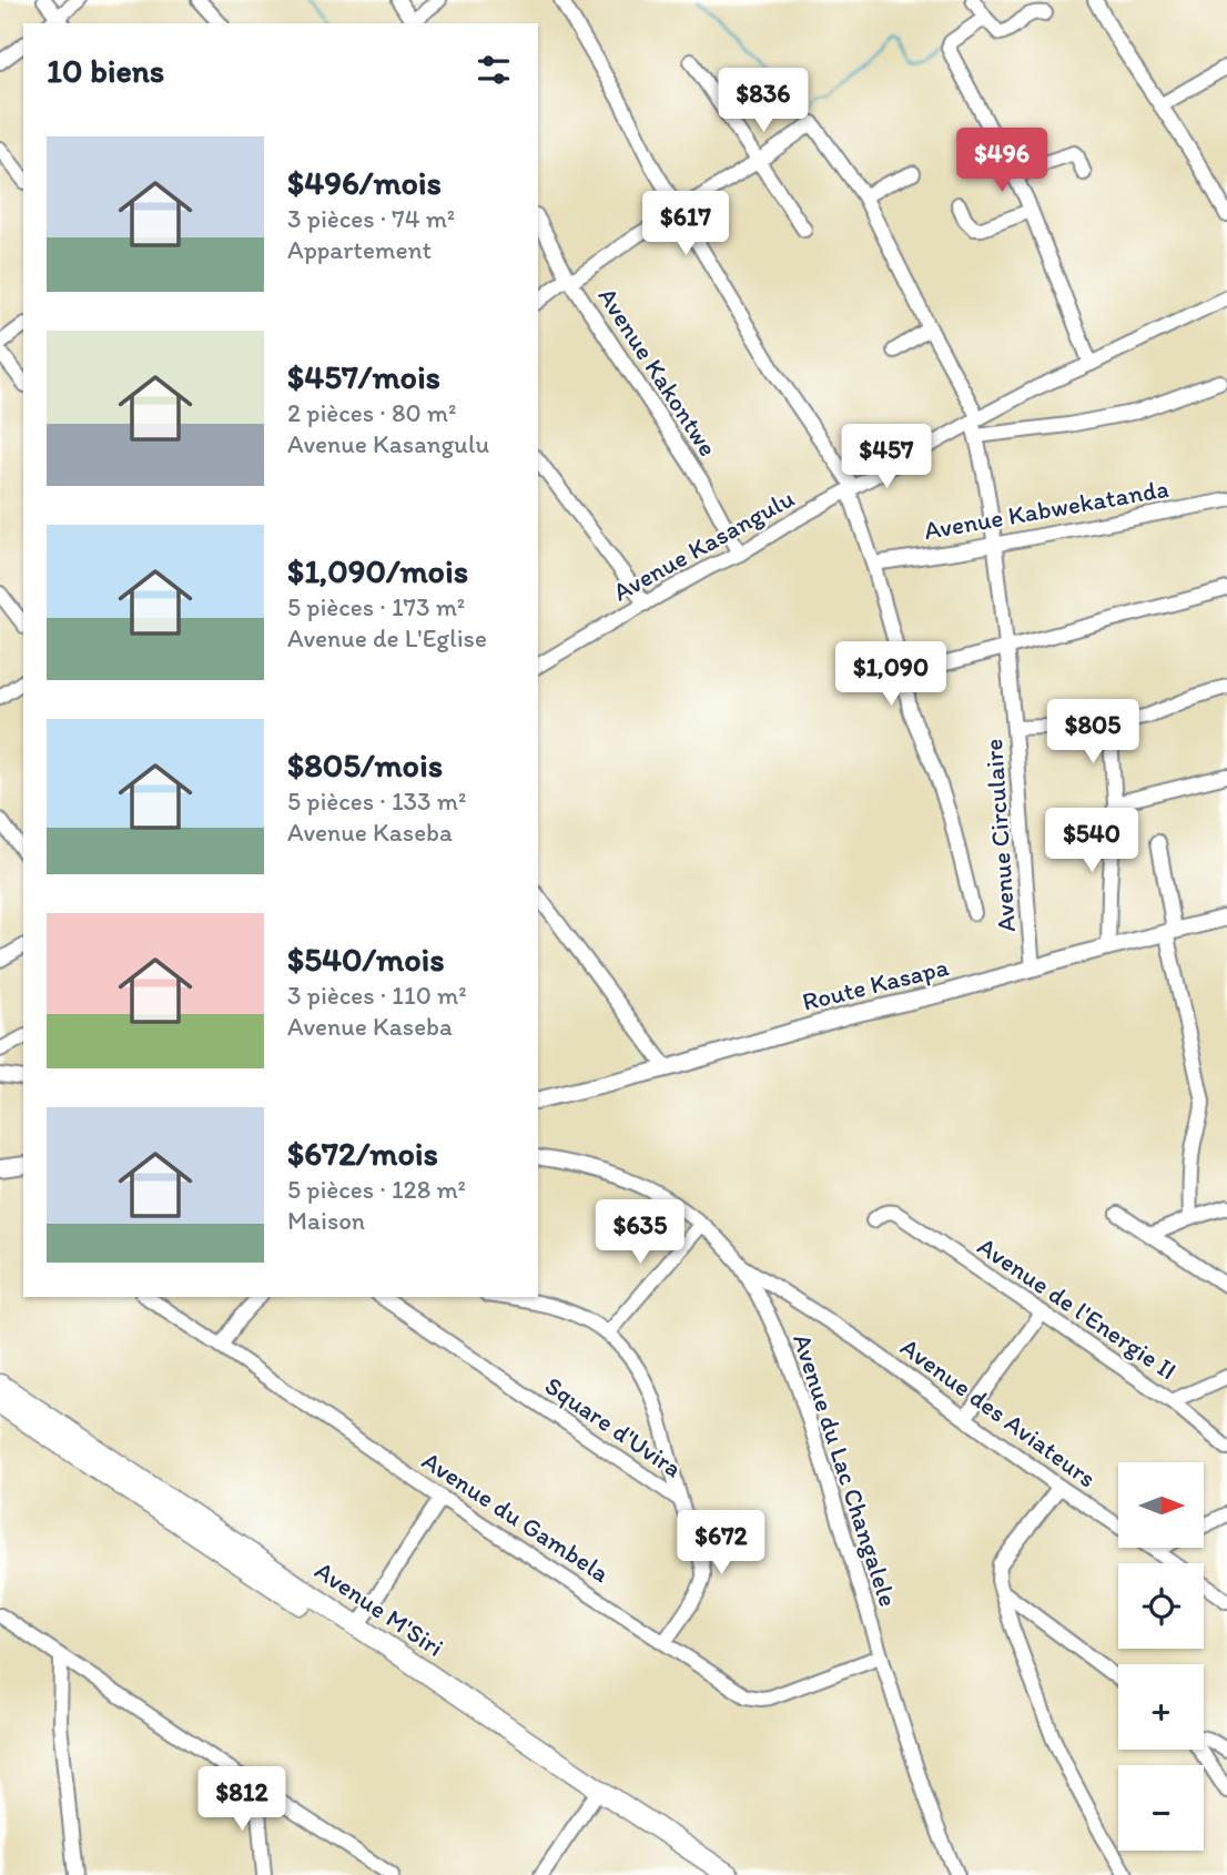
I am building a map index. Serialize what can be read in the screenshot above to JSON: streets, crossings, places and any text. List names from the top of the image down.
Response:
{
  "streets": {
    "highway": ["Avenue M'Siri"],
    "main road": ["Route Kasapa"],
    "street": [
      "Avenue Kakontwe",
      "Avenue Kabwekatanda",
      "Avenue Kasangulu",
      "Avenue Circulaire",
      "Avenue de l'Energie II",
      "Avenue des Aviateurs",
      "Square d'Uvira",
      "Avenue du Lac Changalele",
      "Avenue du Gambela"
    ]
  },
  "crossings": [
    ["Avenue Kakontwe", "Avenue Kasangulu"],
    ["Avenue Kabwekatanda", "Avenue Circulaire"],
    ["Avenue Kasangulu", "Avenue Circulaire"],
    ["Avenue Circulaire", "Route Kasapa"],
    ["Avenue des Aviateurs", "Avenue du Lac Changalele"],
    ["Avenue du Lac Changalele", "Avenue du Gambela"]
  ],
  "north": "right",
  "page": {
    "heading": "10 biens",
    "price": [
      "$836",
      "$496",
      "$617",
      "$457",
      "$1,090",
      "$805",
      "$540",
      "$635",
      "$672",
      "$812"
    ],
    "list": [
      {
        "name": "$496/mois",
        "note": "3 pièces · 74 m² · Appartement"
      },
      {
        "name": "$457/mois",
        "note": "2 pièces · 80 m² · Avenue Kasangulu"
      },
      {
        "name": "$1,090/mois",
        "note": "5 pièces · 173 m² · Avenue de L'Eglise"
      },
      {
        "name": "$805/mois",
        "note": "5 pièces · 133 m² · Avenue Kaseba"
      },
      {
        "name": "$540/mois",
        "note": "3 pièces · 110 m² · Avenue Kaseba"
      },
      {
        "name": "$672/mois",
        "note": "5 pièces · 128 m² · Maison"
      }
    ],
    "map_buttons": ["+", "−"]
  }
}
